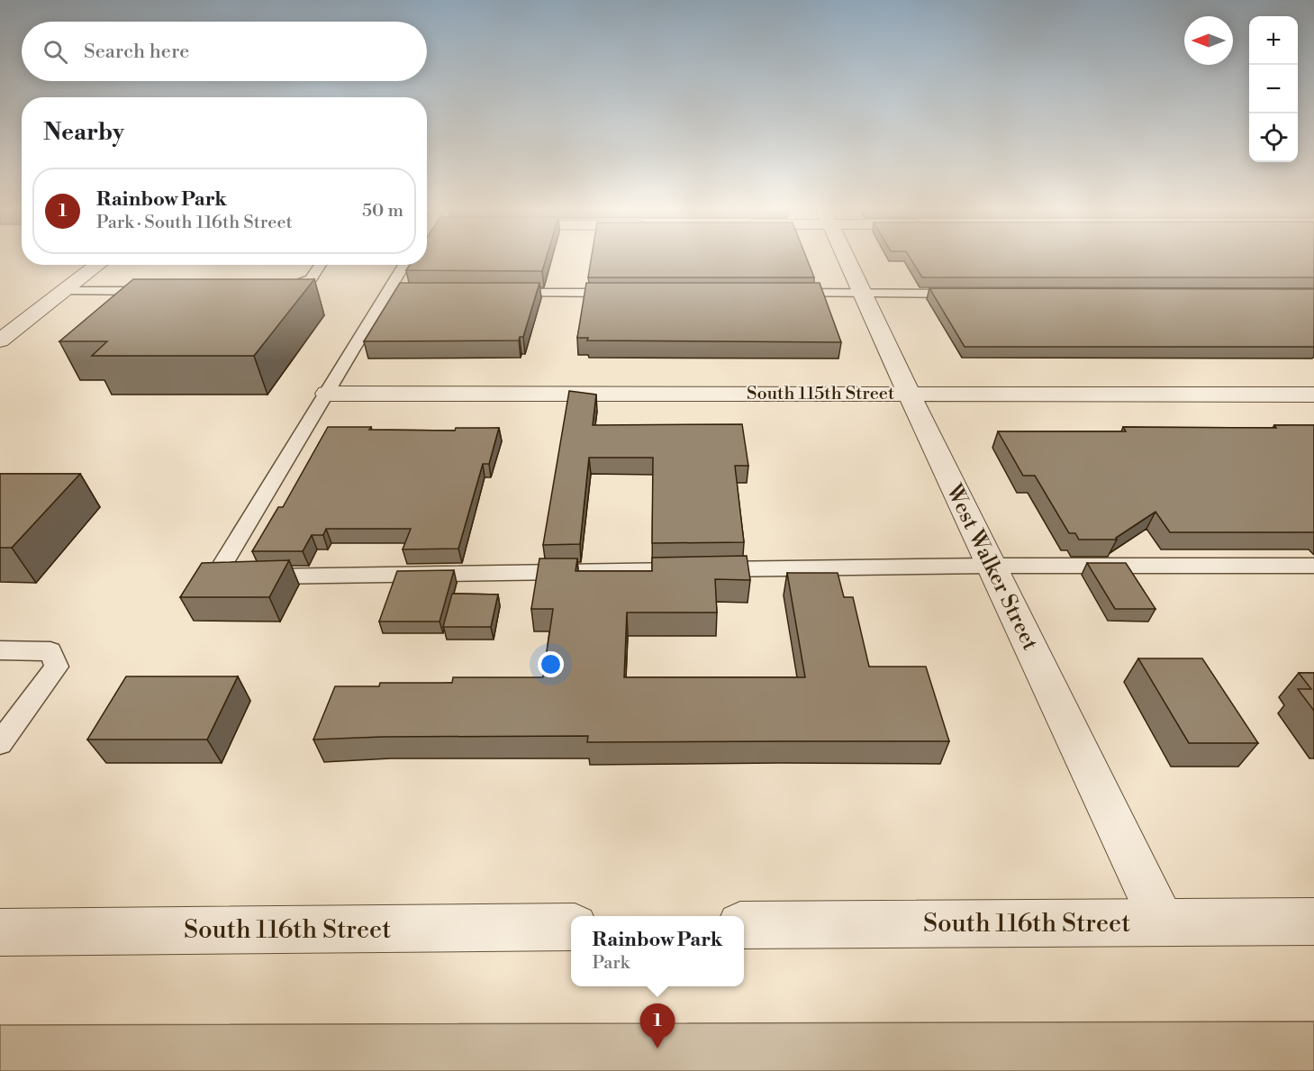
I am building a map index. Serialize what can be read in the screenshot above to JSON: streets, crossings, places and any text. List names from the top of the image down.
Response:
{
  "streets": {
    "street": ["South 115th Street", "West Walker Street", "South 116th Street"]
  },
  "crossings": [
    ["South 115th Street", "West Walker Street"],
    ["West Walker Street", "South 116th Street"]
  ],
  "north": "left",
  "page": {
    "map_buttons": ["+", "−"],
    "search": "Search here",
    "heading": "Nearby",
    "list": [
      {
        "mark": "1",
        "name": "Rainbow Park",
        "note": "Park · South 116th Street",
        "value": "50 m"
      }
    ],
    "popup": ["Rainbow Park", "Park"],
    "pins": "1"
  }
}
